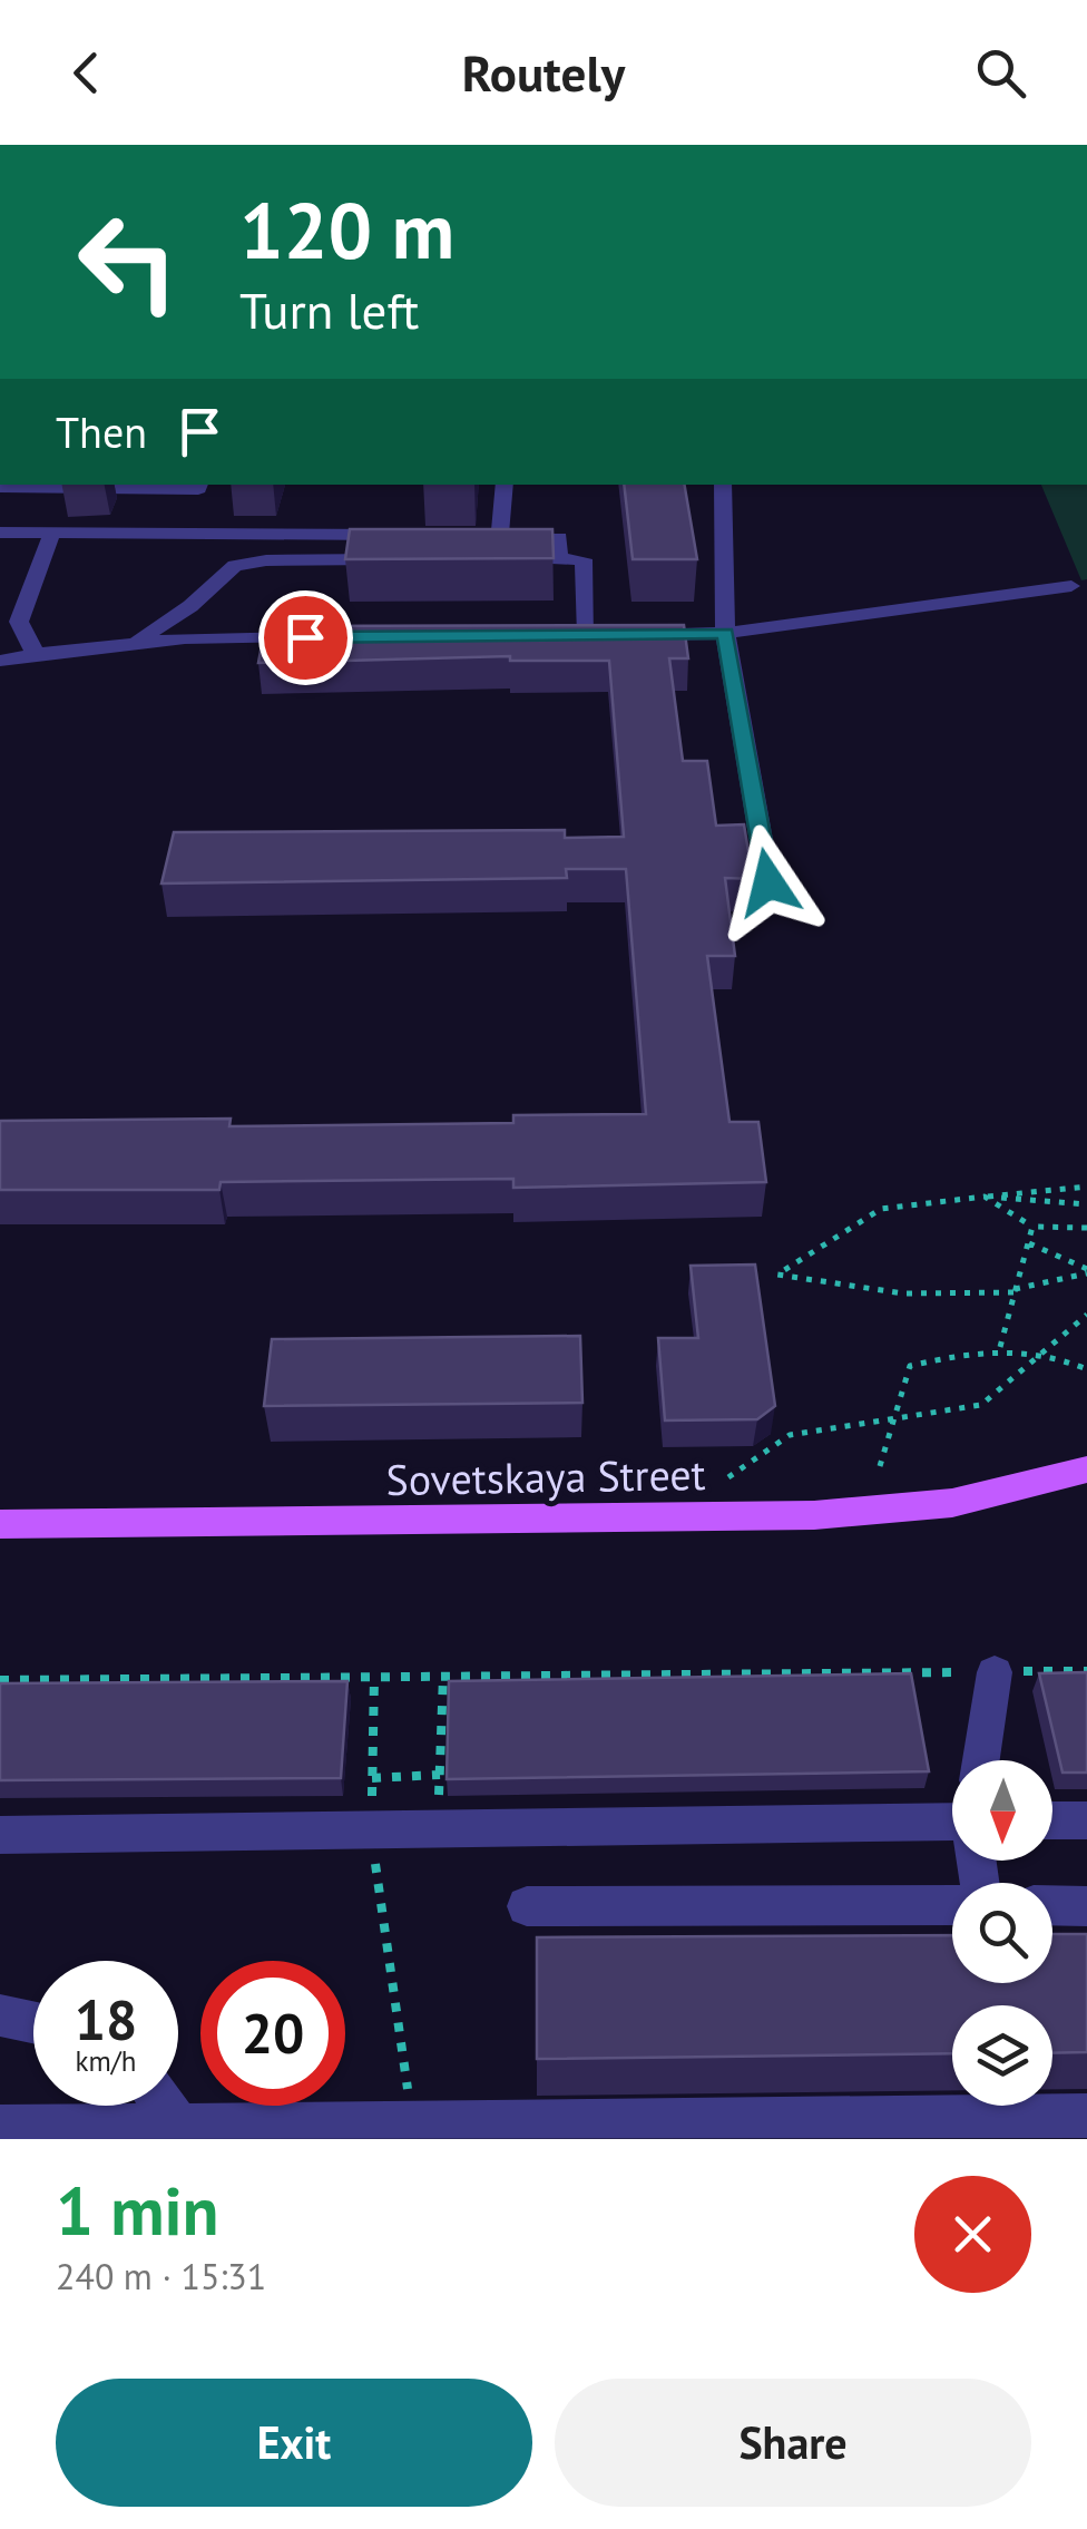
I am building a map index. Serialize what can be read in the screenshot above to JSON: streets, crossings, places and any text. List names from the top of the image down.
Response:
{
  "streets": {
    "main road": ["Sovetskaya Street"]
  },
  "north": "bottom",
  "page": {
    "header": "Routely",
    "turn": ["120 m", "Turn left"],
    "then": "Then",
    "speed": "18 km/h",
    "limit": "20",
    "heading": ["1 min", "240 m · 15:31"],
    "buttons": ["Exit", "Share"]
  }
}
